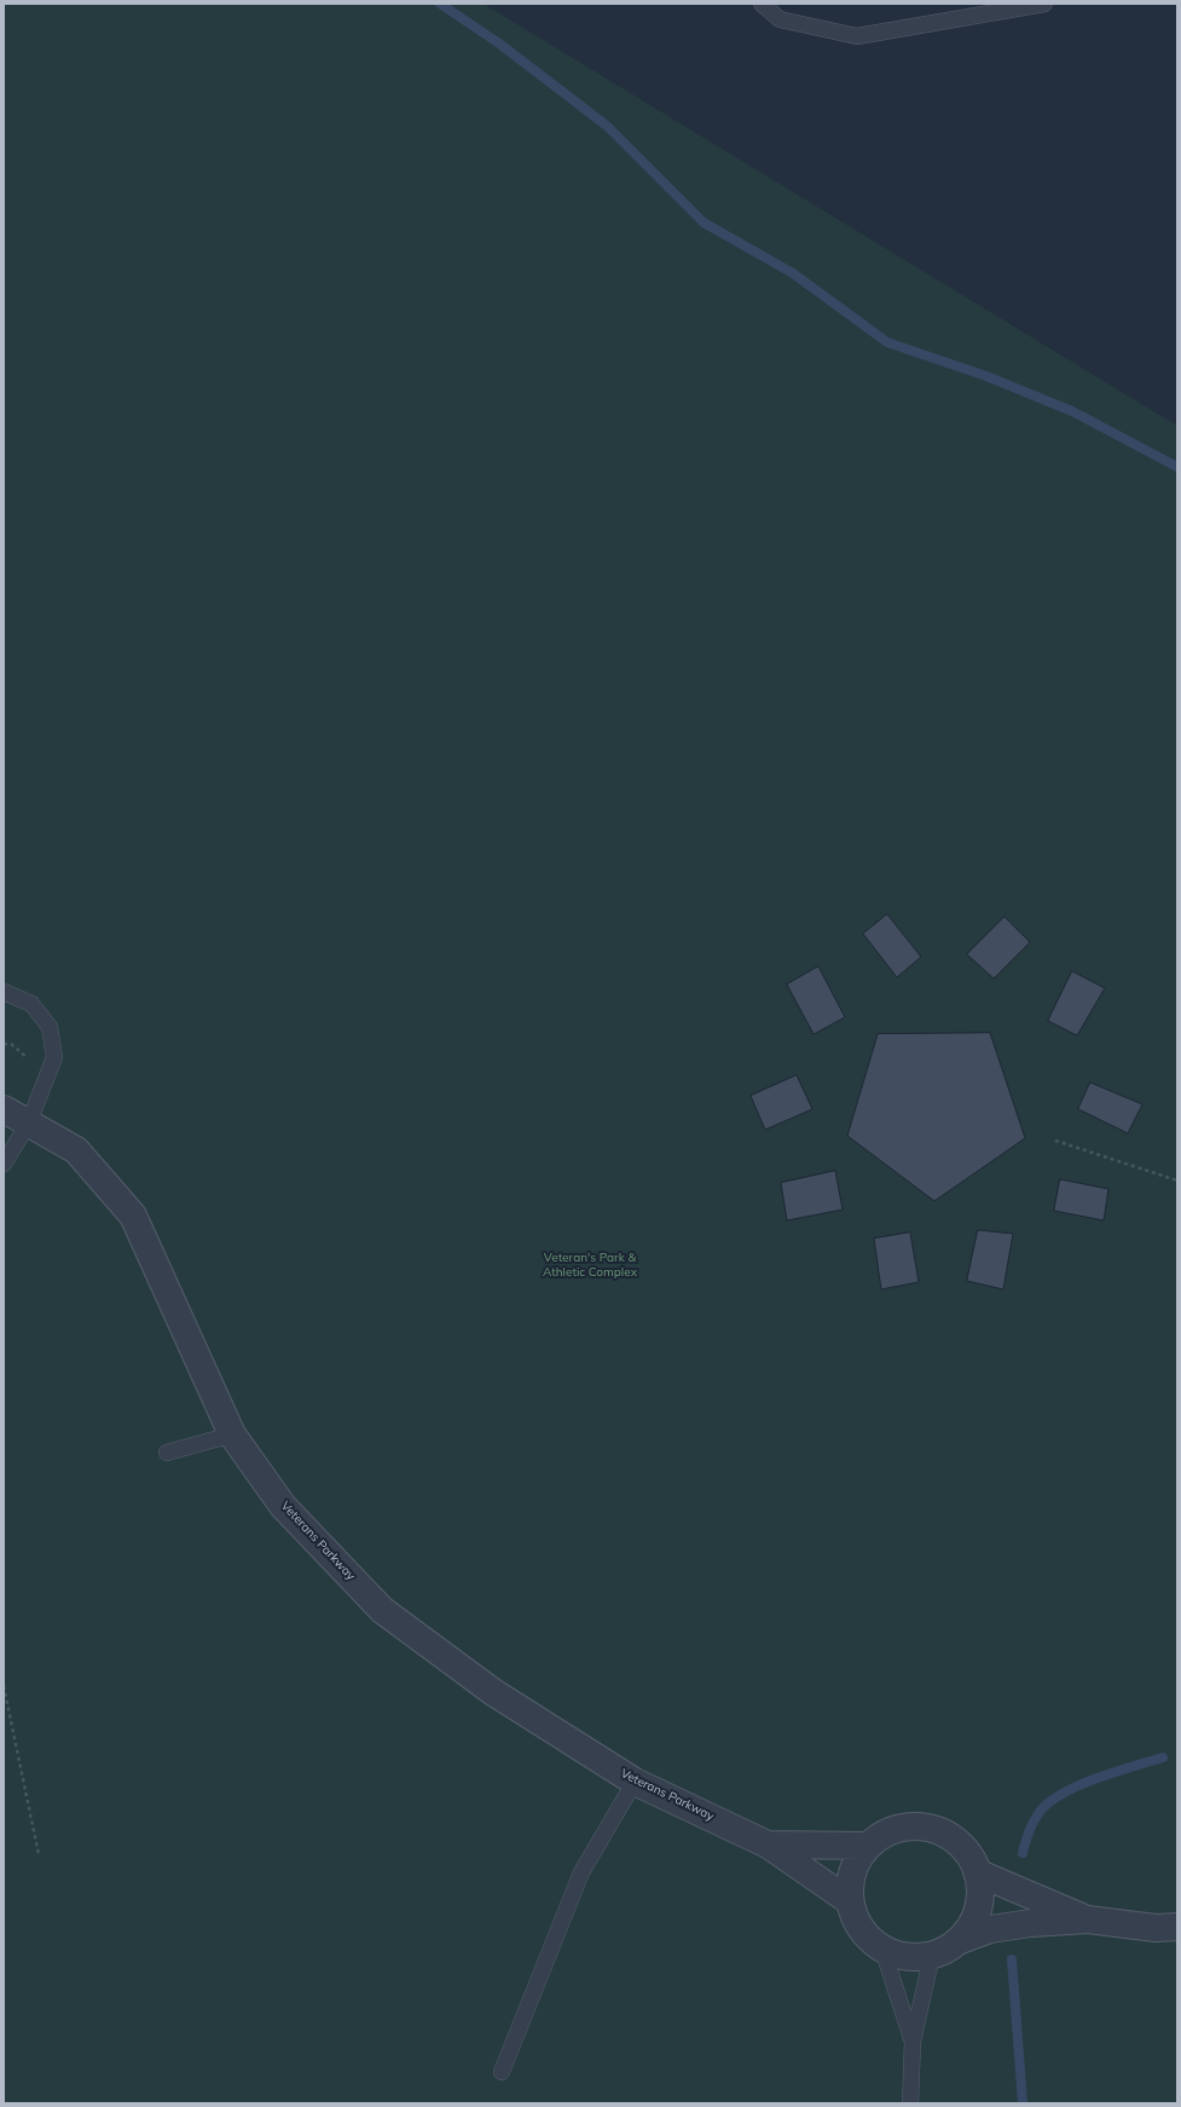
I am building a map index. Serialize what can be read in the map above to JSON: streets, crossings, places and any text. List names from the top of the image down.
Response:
{
  "streets": {
    "street": ["Veterans Parkway"]
  },
  "parks": ["Veteran's Park & Athletic Complex"]
}
